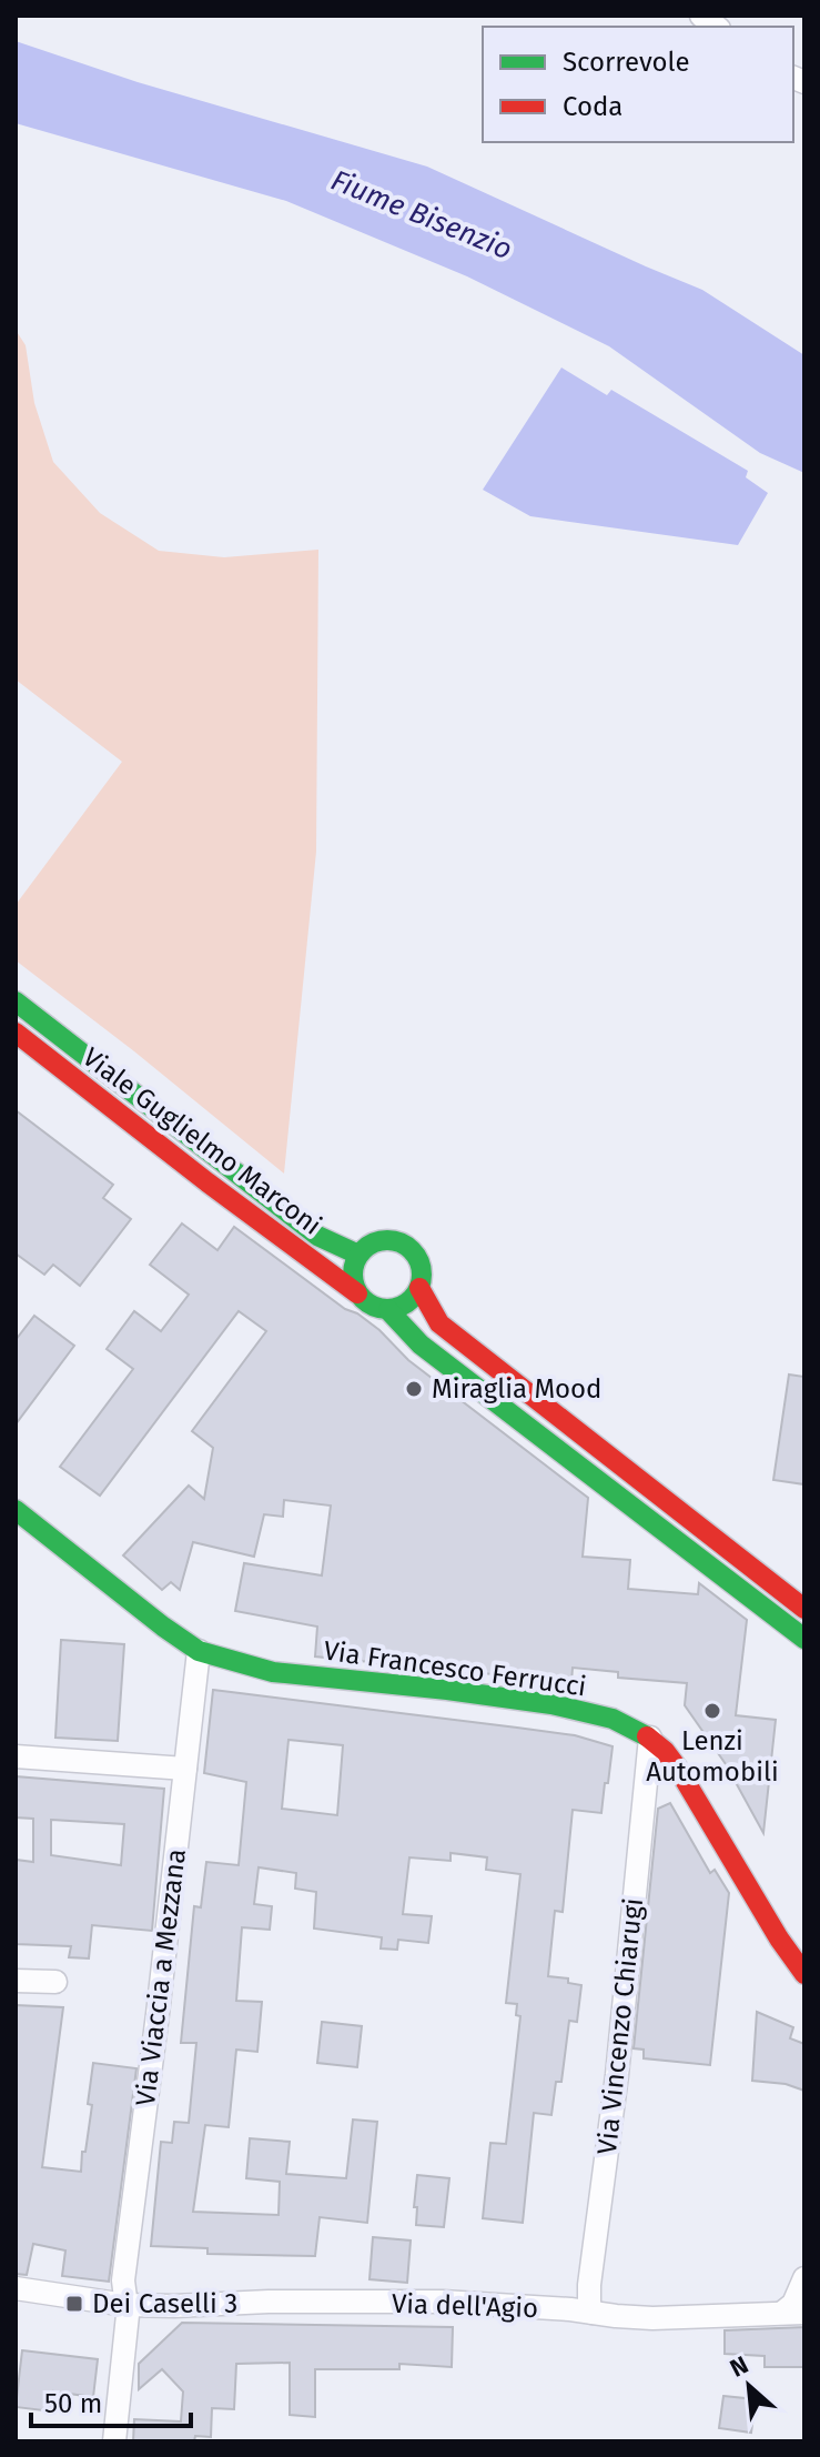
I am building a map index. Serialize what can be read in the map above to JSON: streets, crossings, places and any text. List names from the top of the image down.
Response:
{
  "streets": {
    "main road": ["Viale Guglielmo Marconi", "Via Francesco Ferrucci"],
    "street": ["Via Viaccia a Mezzana", "Via Vincenzo Chiarugi", "Via dell'Agio"]
  },
  "crossings": [
    ["Via Francesco Ferrucci", "Via Viaccia a Mezzana"],
    ["Via Francesco Ferrucci", "Via Vincenzo Chiarugi"],
    ["Via Viaccia a Mezzana", "Via dell'Agio"],
    ["Via Vincenzo Chiarugi", "Via dell'Agio"]
  ],
  "water": ["Fiume Bisenzio"],
  "places": {
    "other": ["Miraglia Mood", "Lenzi Automobili"],
    "transit": ["Dei Caselli 3"]
  },
  "legend": ["Scorrevole", "Coda"],
  "scale_bar": "50 m",
  "north": "top left"
}
